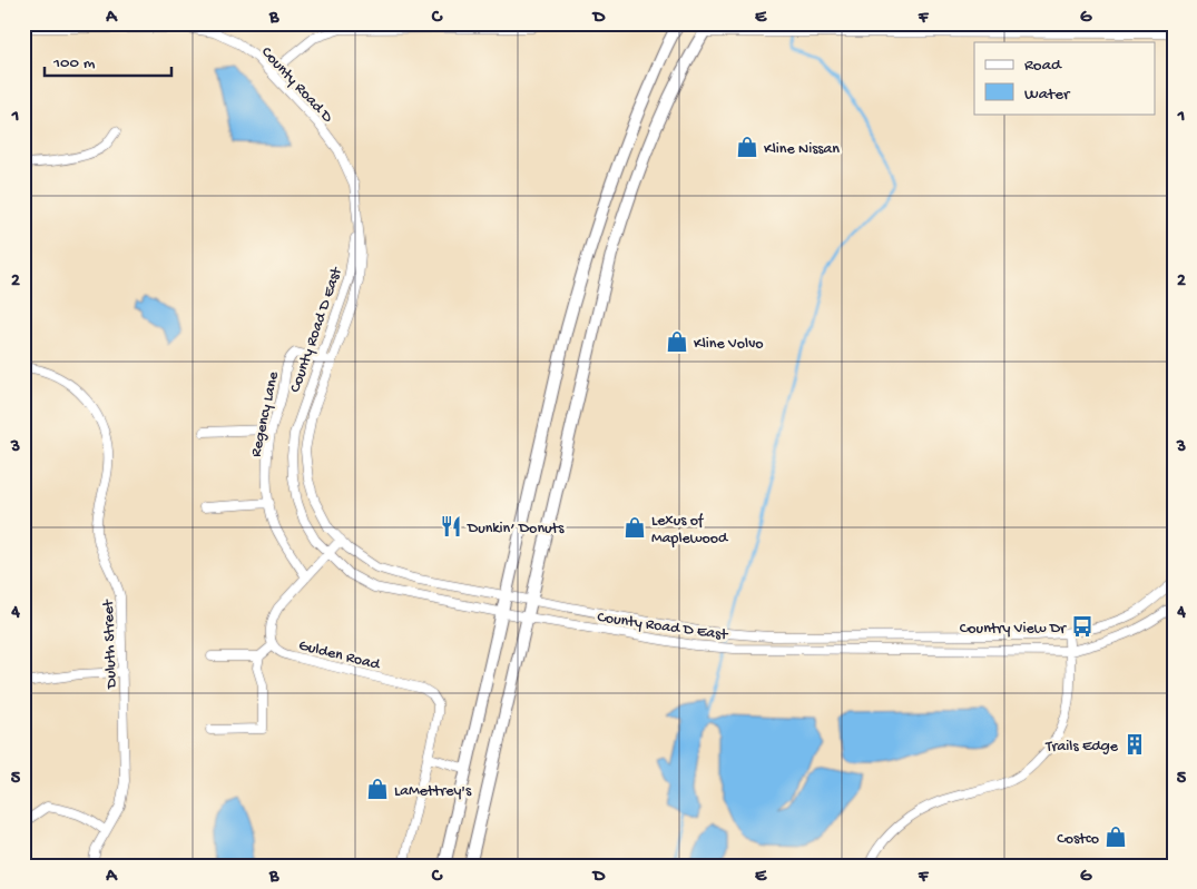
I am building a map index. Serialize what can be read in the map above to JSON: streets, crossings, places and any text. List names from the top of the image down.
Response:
{
  "streets": {
    "street": [
      "County Road D",
      "County Road D East",
      "Regency Lane",
      "Duluth Street",
      "Gulden Road"
    ]
  },
  "crossings": [
    ["County Road D", "County Road D East"],
    ["County Road D East", "Regency Lane"]
  ],
  "places": {
    "shop": [
      "Kline Nissan",
      "Kline Volvo",
      "Lexus of Maplewood",
      "LaMettrey's",
      "Costco"
    ],
    "restaurant": ["Dunkin’ Donuts"],
    "bus stop": ["Country View Dr"],
    "building": ["Trails Edge"]
  },
  "legend": ["Road", "Water"],
  "scale_bar": "100 m",
  "grid": {
    "columns": [
      "A",
      "B",
      "C",
      "D",
      "E",
      "F",
      "G"
    ],
    "rows": [
      "1",
      "2",
      "3",
      "4",
      "5"
    ]
  }
}
